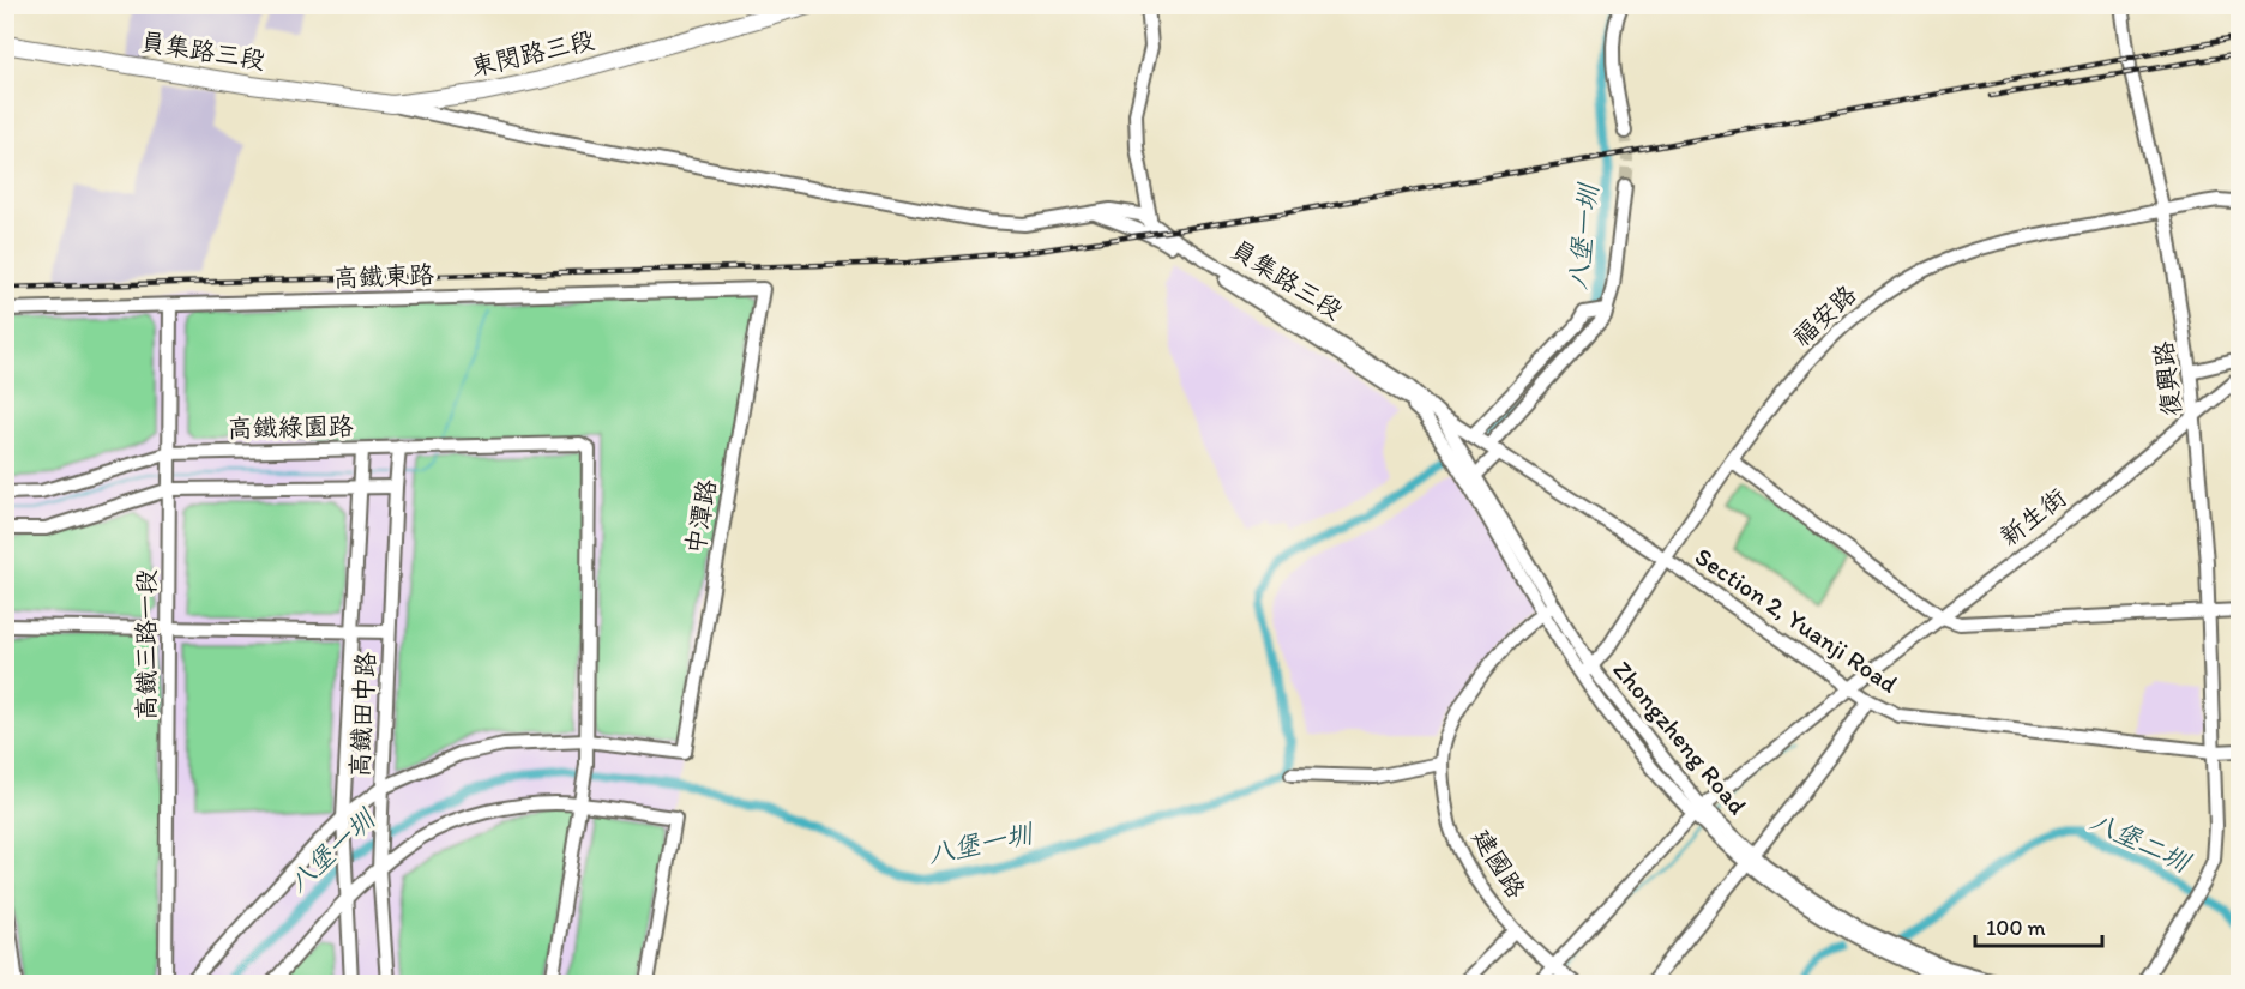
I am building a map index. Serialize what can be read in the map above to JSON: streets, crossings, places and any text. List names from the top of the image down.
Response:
{
  "streets": {
    "main road": ["員集路三段", "東閔路三段"],
    "street": [
      "高鐵東路",
      "福安路",
      "復興路",
      "高鐵綠園路",
      "中潭路",
      "新生街",
      "Section 2, Yuanji Road",
      "高鐵三路一段",
      "高鐵田中路",
      "Zhongzheng Road",
      "建國路"
    ]
  },
  "crossings": [
    ["員集路三段", "東閔路三段"],
    ["高鐵東路", "中潭路"],
    ["高鐵東路", "高鐵三路一段"],
    ["福安路", "復興路"],
    ["福安路", "Section 2, Yuanji Road"],
    ["福安路", "Zhongzheng Road"],
    ["復興路", "新生街"],
    ["復興路", "Section 2, Yuanji Road"],
    ["高鐵綠園路", "中潭路"],
    ["高鐵綠園路", "高鐵三路一段"],
    ["高鐵綠園路", "高鐵田中路"],
    ["新生街", "Section 2, Yuanji Road"],
    ["新生街", "Zhongzheng Road"],
    ["新生街", "建國路"],
    ["Zhongzheng Road", "建國路"]
  ],
  "water": ["八堡一圳", "八堡二圳"],
  "scale_bar": "100 m"
}
